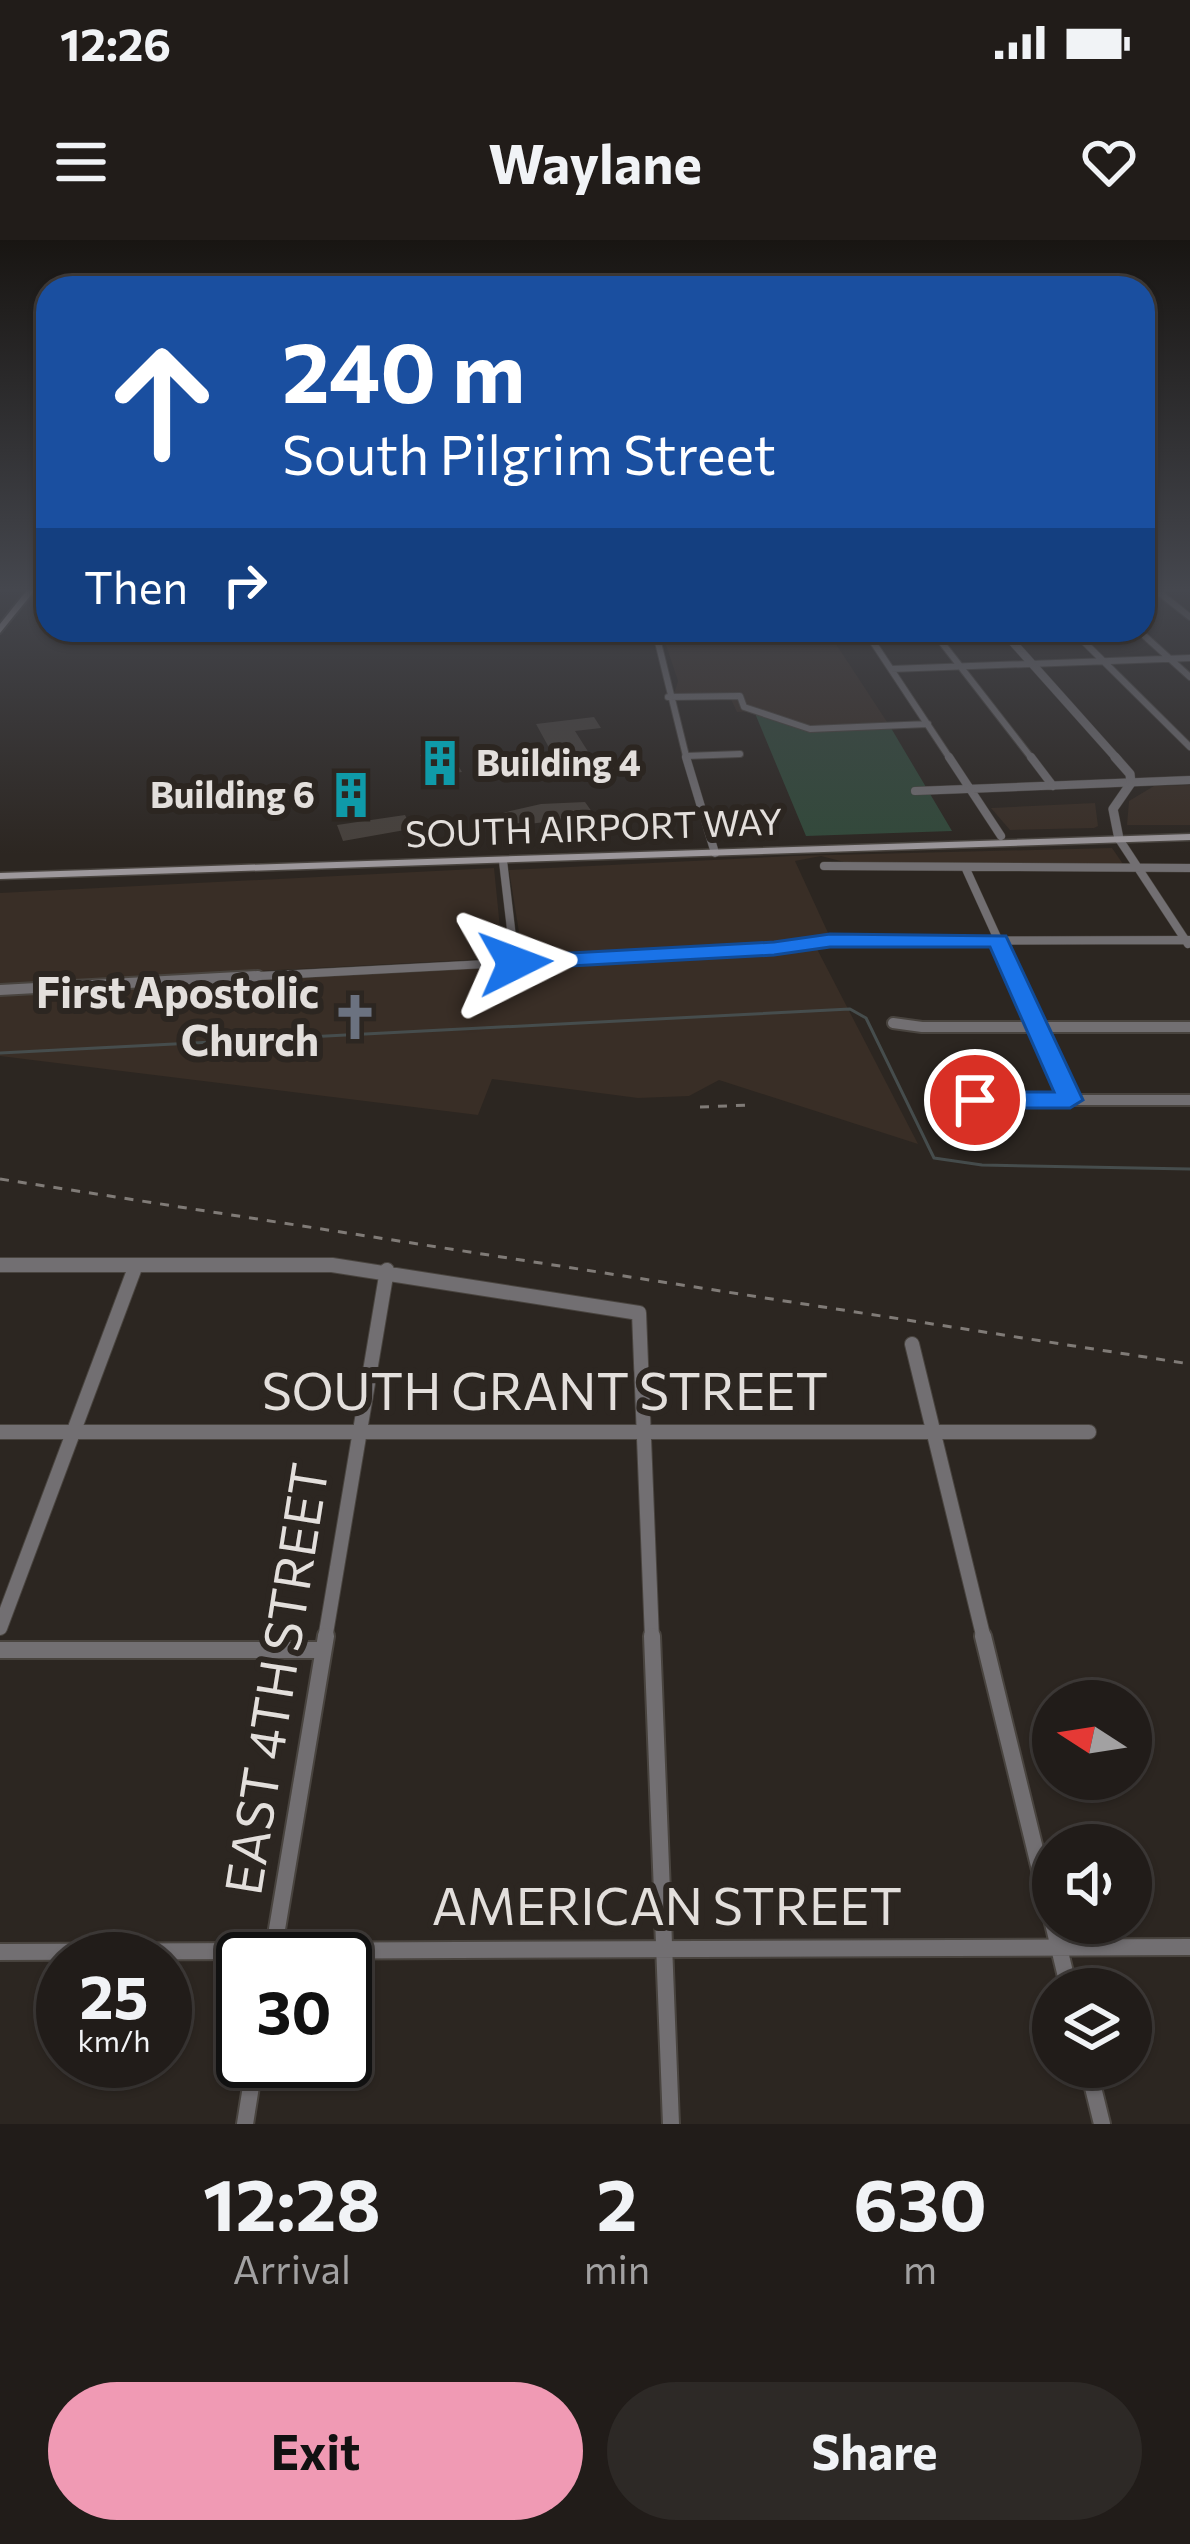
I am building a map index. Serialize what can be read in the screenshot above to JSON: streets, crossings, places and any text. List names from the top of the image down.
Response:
{
  "streets": {
    "main road": ["SOUTH AIRPORT WAY"],
    "street": ["SOUTH GRANT STREET", "EAST 4TH STREET", "AMERICAN STREET"]
  },
  "crossings": [
    ["SOUTH GRANT STREET", "EAST 4TH STREET"]
  ],
  "places": {
    "building": ["Building 4", "Building 6"],
    "church": ["First Apostolic Church"]
  },
  "north": "left",
  "page": {
    "status": "12:26",
    "header": "Waylane",
    "turn": ["240 m", "South Pilgrim Street"],
    "then": "Then",
    "speed": "25 km/h",
    "limit": "30",
    "eta": [
      "12:28",
      "Arrival",
      "2",
      "min",
      "630",
      "m"
    ],
    "buttons": ["Exit", "Share"]
  }
}
